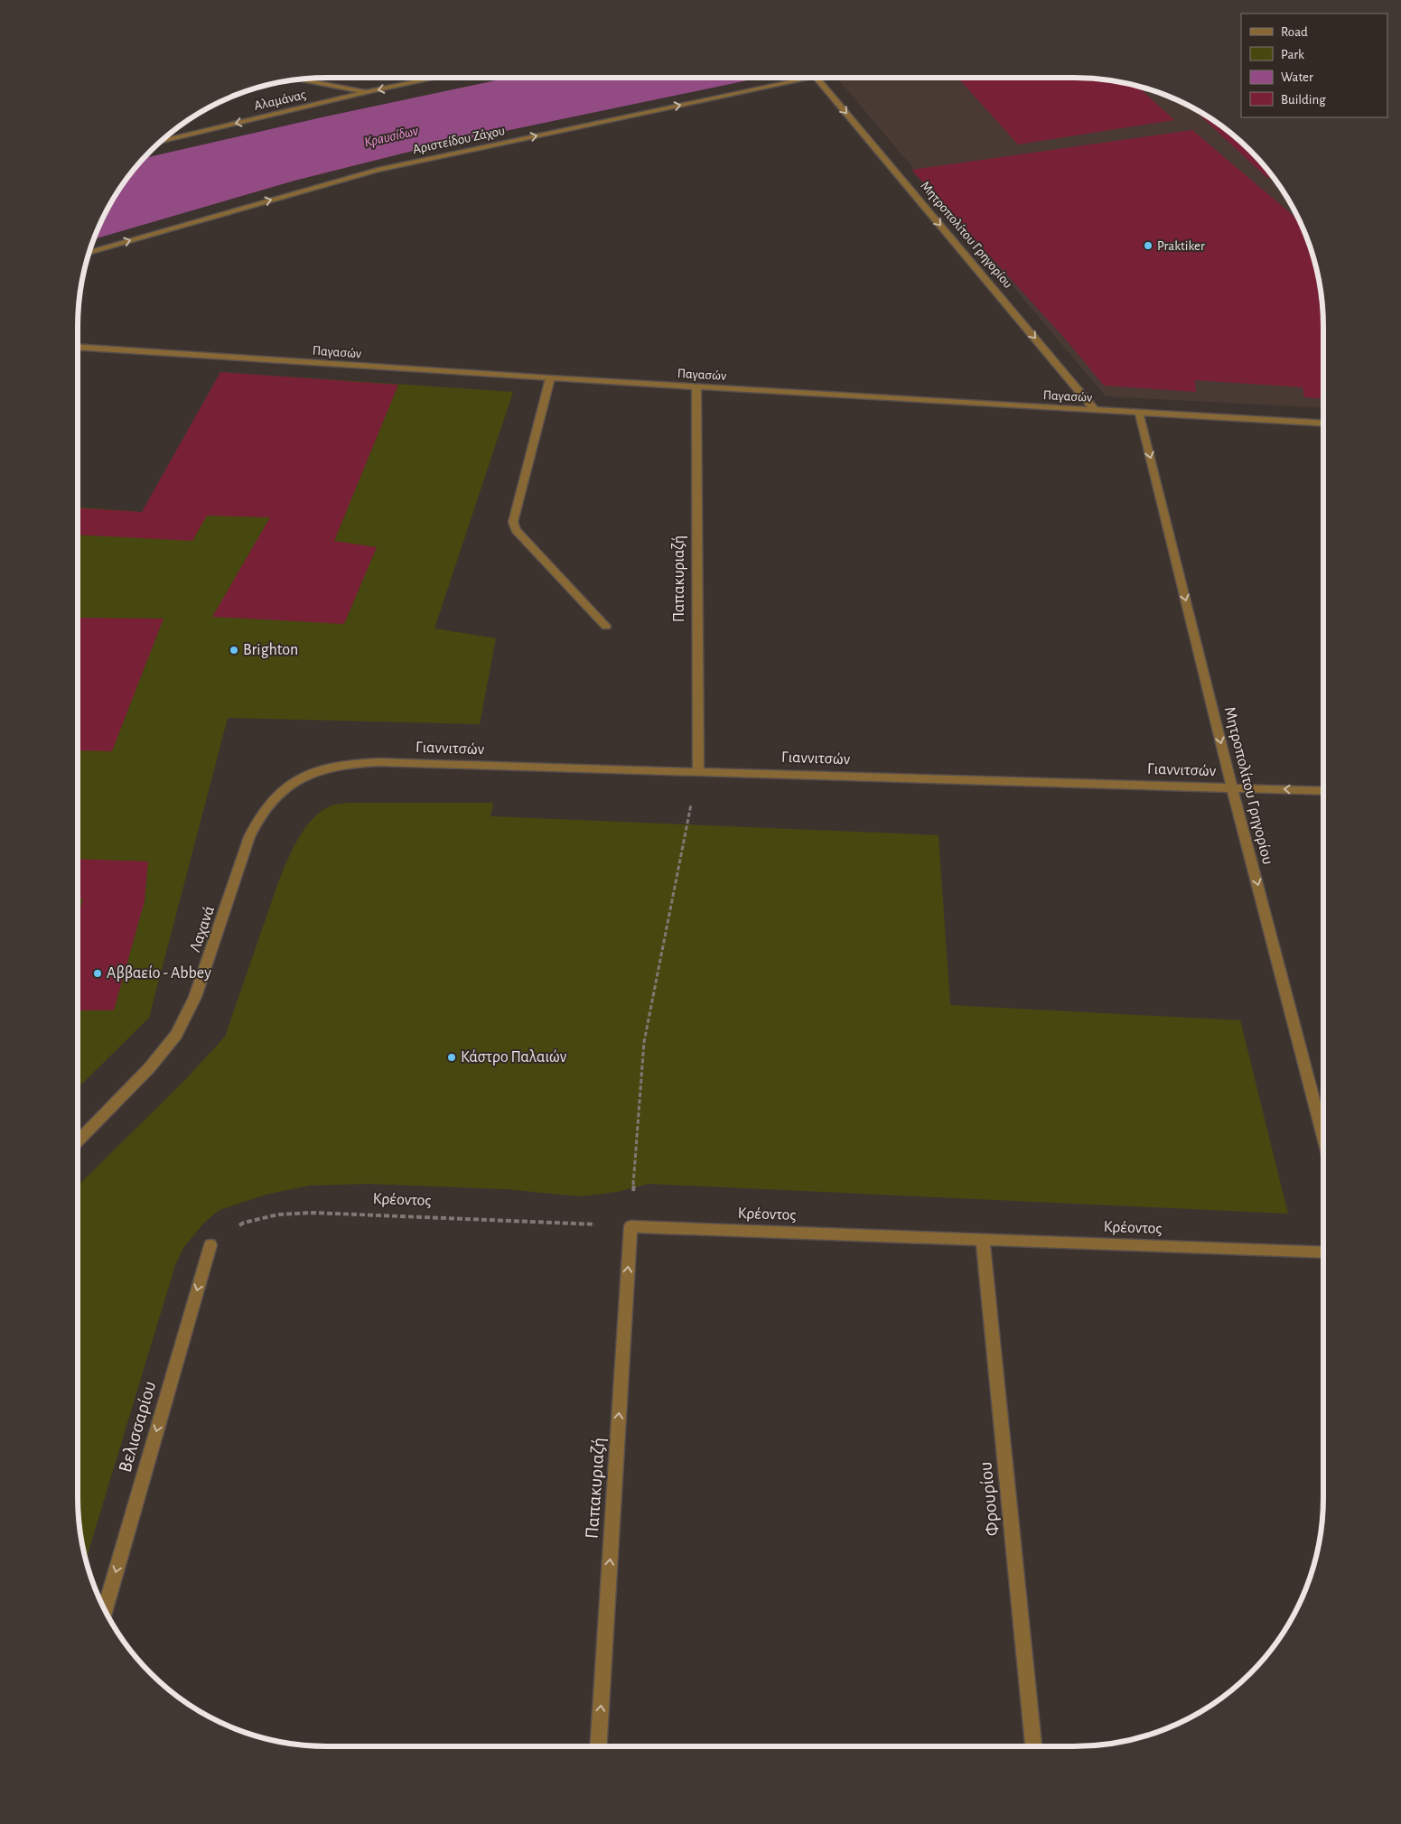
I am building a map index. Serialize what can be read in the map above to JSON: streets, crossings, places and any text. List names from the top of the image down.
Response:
{
  "streets": {
    "street": [
      "Αλαμάνας",
      "Αριστείδου Ζάχου",
      "Μητροπολίτου Γρηγορίου",
      "Παγασών",
      "Παπακυριαζή",
      "Γιαννιτσών",
      "Λαχανά",
      "Κρέοντος",
      "Βελισσαρίου",
      "Φρουρίου"
    ]
  },
  "crossings": [
    ["Μητροπολίτου Γρηγορίου", "Παγασών"],
    ["Μητροπολίτου Γρηγορίου", "Γιαννιτσών"],
    ["Παγασών", "Παπακυριαζή"],
    ["Παπακυριαζή", "Γιαννιτσών"],
    ["Παπακυριαζή", "Κρέοντος"],
    ["Γιαννιτσών", "Λαχανά"],
    ["Κρέοντος", "Βελισσαρίου"],
    ["Κρέοντος", "Φρουρίου"]
  ],
  "one_way": [
    "Αλαμάνας",
    "Αριστείδου Ζάχου",
    "Μητροπολίτου Γρηγορίου",
    "Παπακυριαζή",
    "Βελισσαρίου"
  ],
  "water": ["Κραυσίδων"],
  "places": [
    "Praktiker",
    "Brighton",
    "Αββαείο - Abbey",
    "Κάστρο Παλαιών"
  ],
  "legend": [
    "Road",
    "Park",
    "Water",
    "Building"
  ]
}
